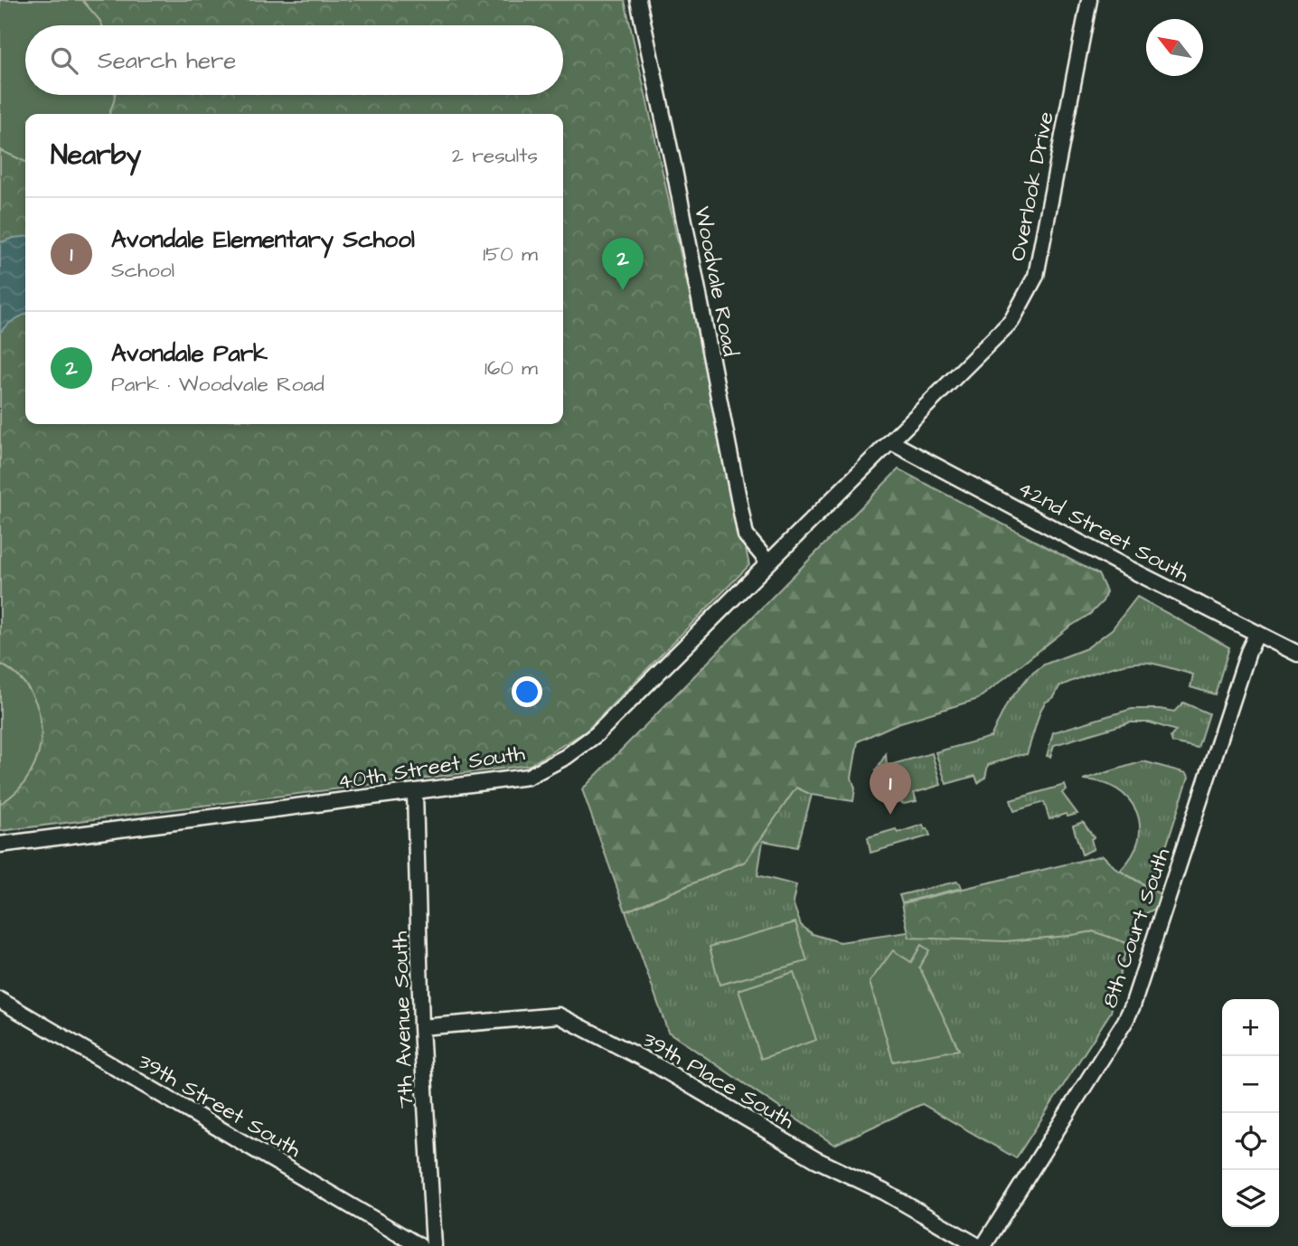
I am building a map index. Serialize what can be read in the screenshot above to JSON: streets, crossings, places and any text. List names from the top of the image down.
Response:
{
  "streets": {
    "street": [
      "Overlook Drive",
      "Woodvale Road",
      "42nd Street South",
      "40th Street South",
      "8th Court South",
      "7th Avenue South",
      "39th Place South",
      "39th Street South"
    ]
  },
  "crossings": [
    ["Overlook Drive", "42nd Street South"],
    ["Overlook Drive", "40th Street South"],
    ["Woodvale Road", "40th Street South"],
    ["42nd Street South", "40th Street South"],
    ["42nd Street South", "8th Court South"],
    ["40th Street South", "7th Avenue South"],
    ["7th Avenue South", "39th Place South"]
  ],
  "north": "top left",
  "page": {
    "search": "Search here",
    "heading": ["Nearby", "2 results"],
    "list": [
      {
        "mark": "1",
        "name": "Avondale Elementary School",
        "note": "School",
        "value": "150 m"
      },
      {
        "mark": "2",
        "name": "Avondale Park",
        "note": "Park · Woodvale Road",
        "value": "160 m"
      }
    ],
    "pins": ["2", "1"],
    "map_buttons": ["+", "−"]
  }
}
